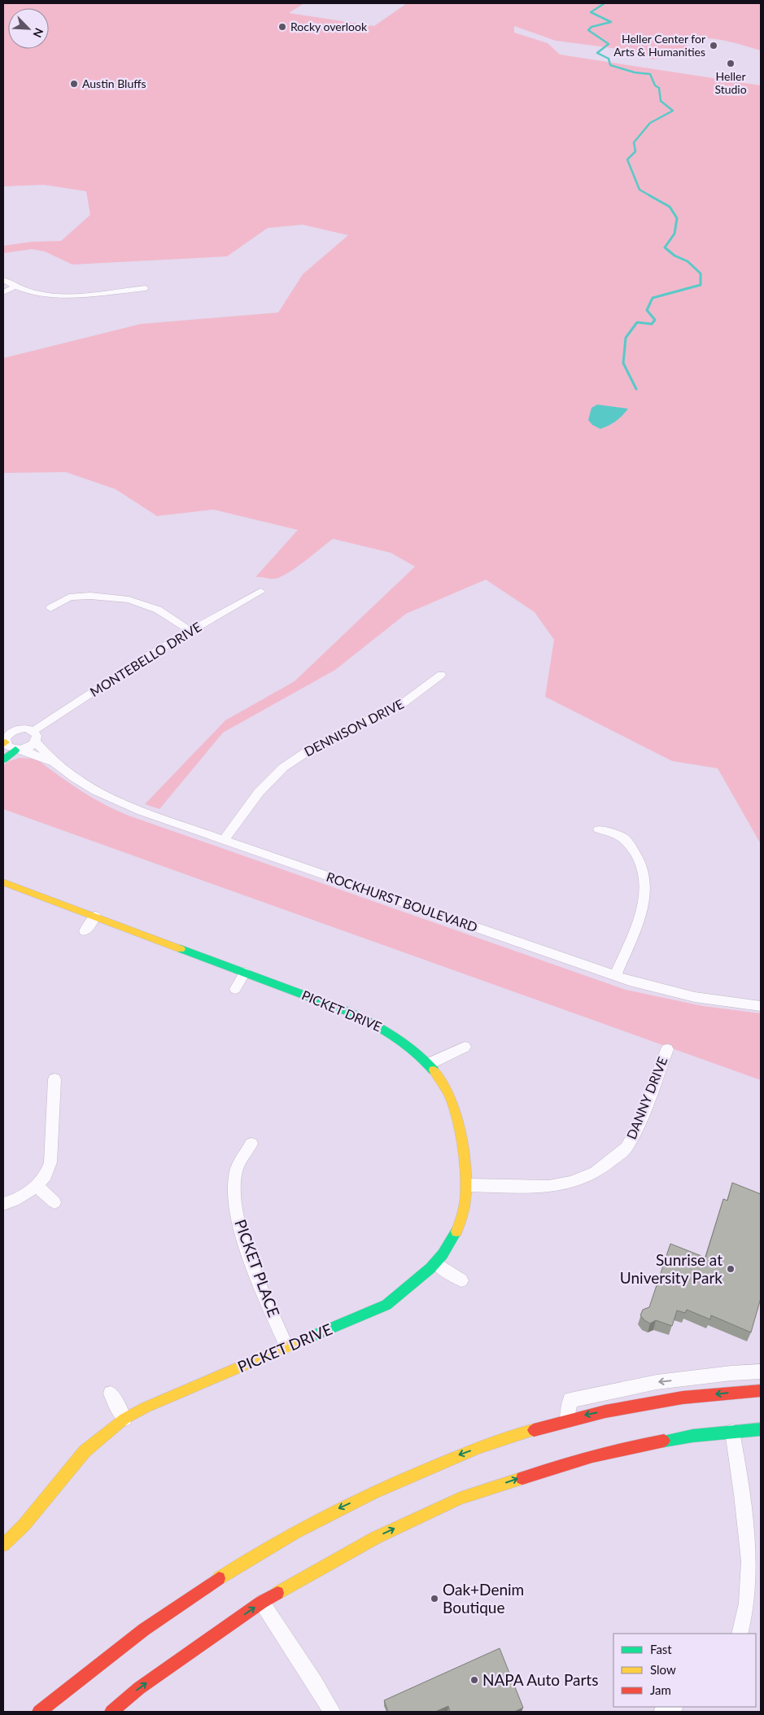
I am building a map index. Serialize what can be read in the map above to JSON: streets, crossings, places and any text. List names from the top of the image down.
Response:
{
  "streets": {
    "main road": ["PICKET DRIVE"],
    "street": [
      "MONTEBELLO DRIVE",
      "DENNISON DRIVE",
      "ROCKHURST BOULEVARD",
      "DANNY DRIVE",
      "PICKET PLACE"
    ]
  },
  "crossings": [
    ["MONTEBELLO DRIVE", "ROCKHURST BOULEVARD"],
    ["DENNISON DRIVE", "ROCKHURST BOULEVARD"],
    ["PICKET DRIVE", "DANNY DRIVE"],
    ["PICKET DRIVE", "PICKET PLACE"]
  ],
  "places": [
    "Rocky overlook",
    "Heller Center for Arts & Humanities",
    "Heller Studio",
    "Austin Bluffs",
    "Sunrise at University Park",
    "Oak+Denim Boutique",
    "NAPA Auto Parts"
  ],
  "legend": ["Fast", "Slow", "Jam"],
  "north": "bottom right"
}
